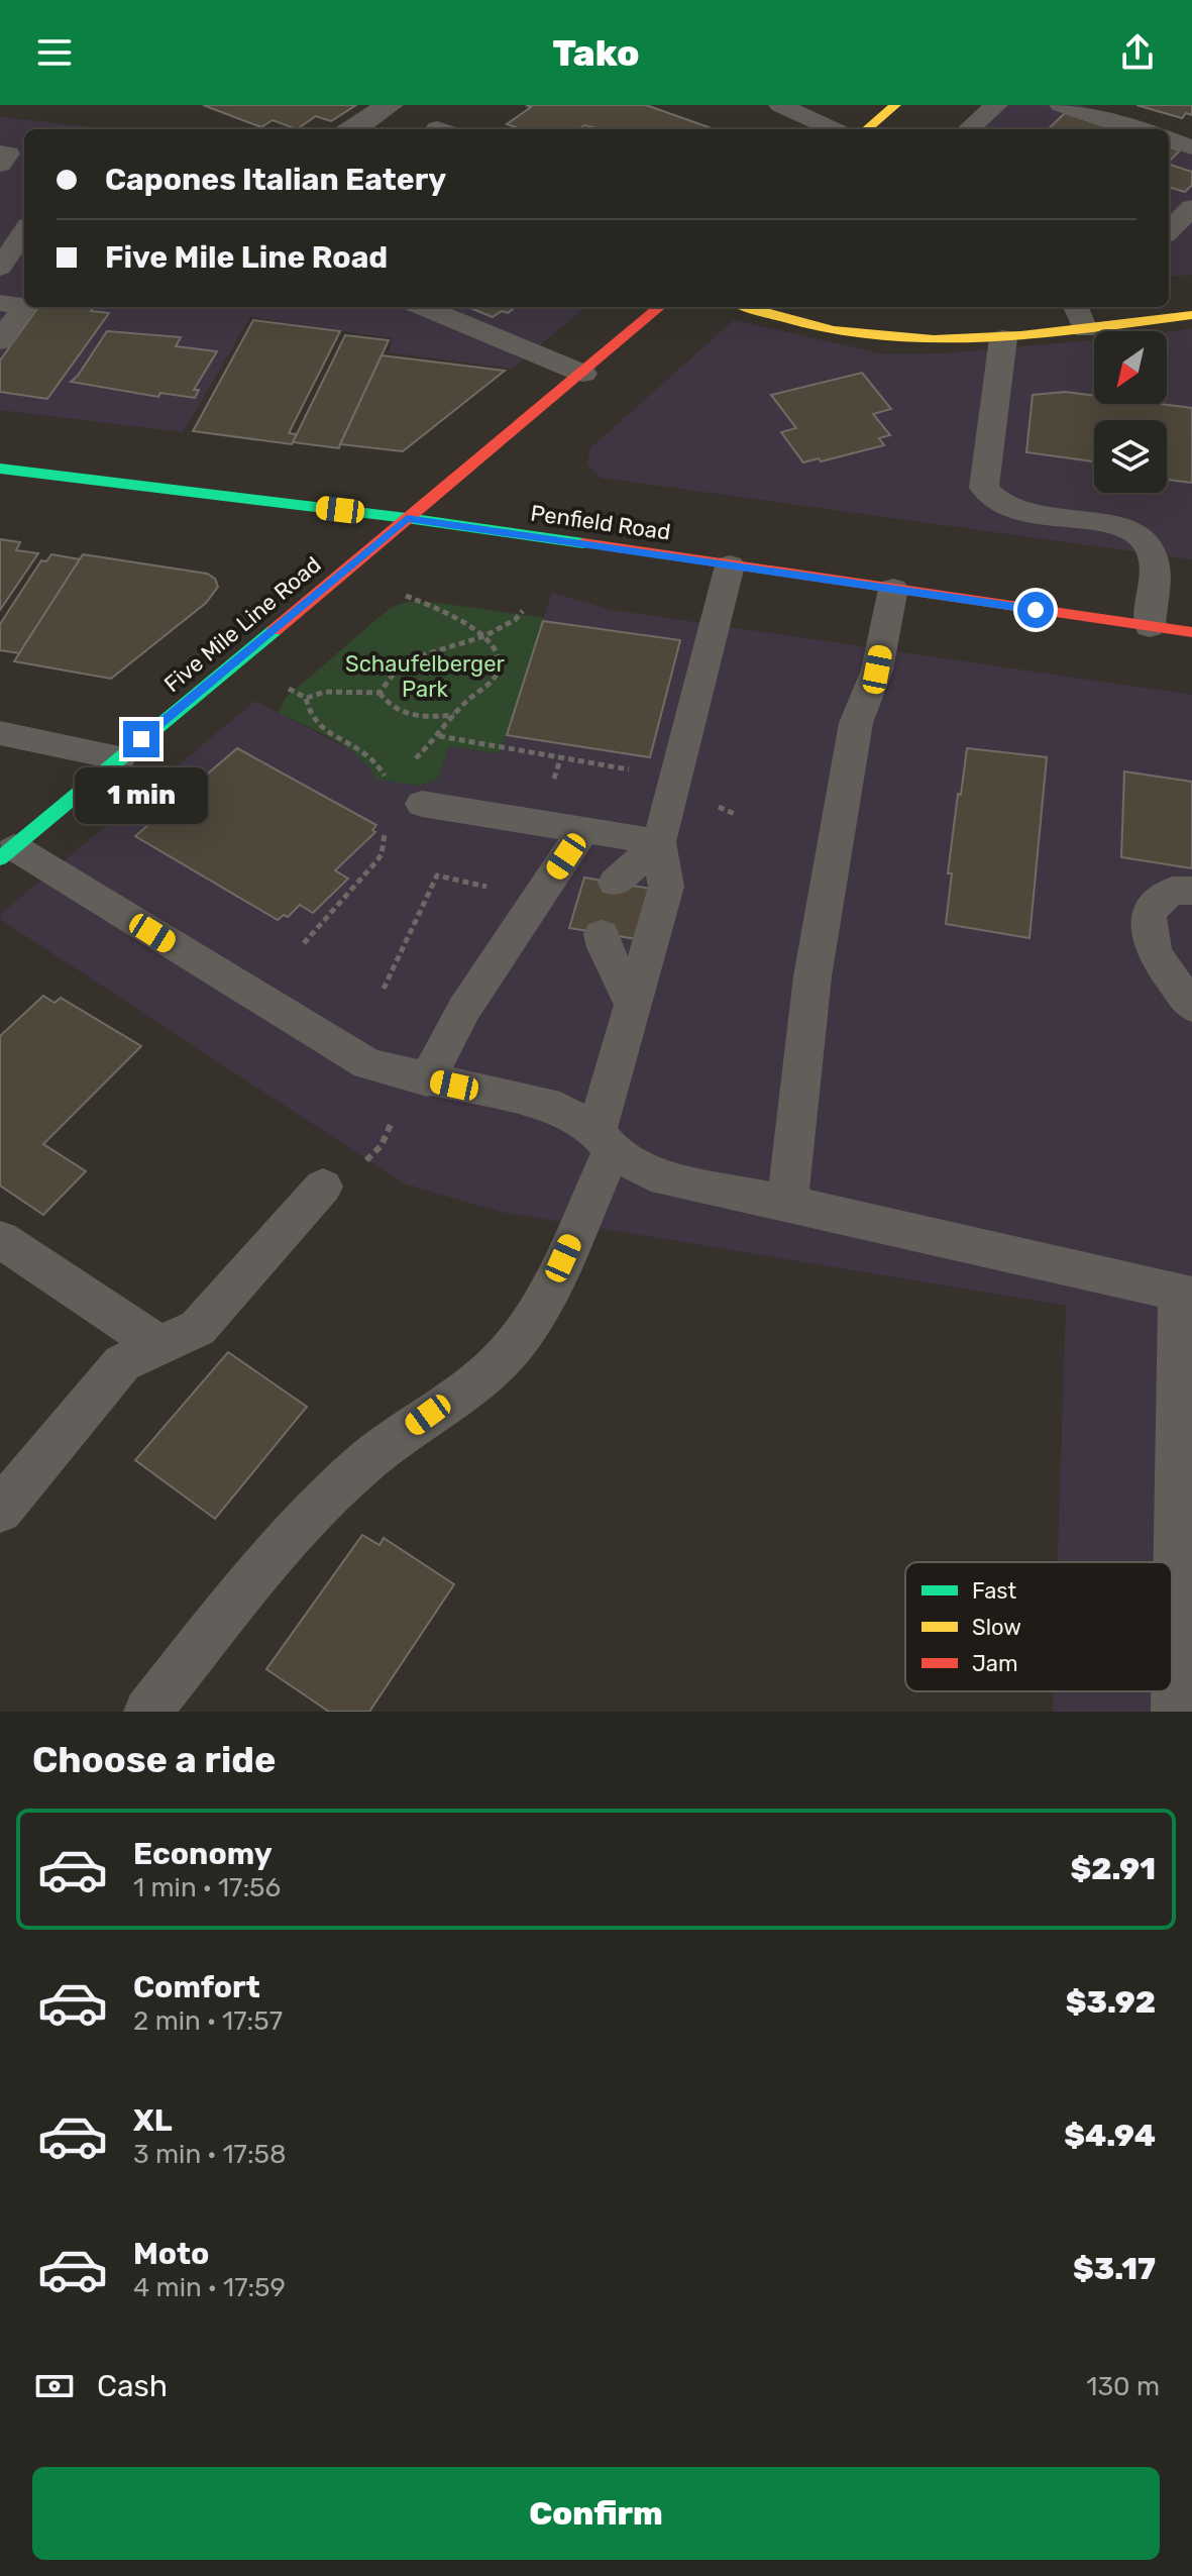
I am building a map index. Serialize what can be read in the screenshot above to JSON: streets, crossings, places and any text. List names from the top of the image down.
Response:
{
  "streets": {
    "main road": ["Penfield Road", "Five Mile Line Road"]
  },
  "crossings": [
    ["Penfield Road", "Five Mile Line Road"]
  ],
  "parks": ["Schaufelberger Park"],
  "legend": ["Fast", "Slow", "Jam"],
  "north": "bottom left",
  "page": {
    "header": "Tako",
    "banner": ["Capones Italian Eatery", "Five Mile Line Road"],
    "bubble": "1 min",
    "heading": "Choose a ride",
    "list": [
      {
        "name": "Economy",
        "note": "1 min · 17:56",
        "value": "$2.91"
      },
      {
        "name": "Comfort",
        "note": "2 min · 17:57",
        "value": "$3.92"
      },
      {
        "name": "XL",
        "note": "3 min · 17:58",
        "value": "$4.94"
      },
      {
        "name": "Moto",
        "note": "4 min · 17:59",
        "value": "$3.17"
      }
    ],
    "pay": ["Cash", "130 m"],
    "buttons": "Confirm"
  }
}
